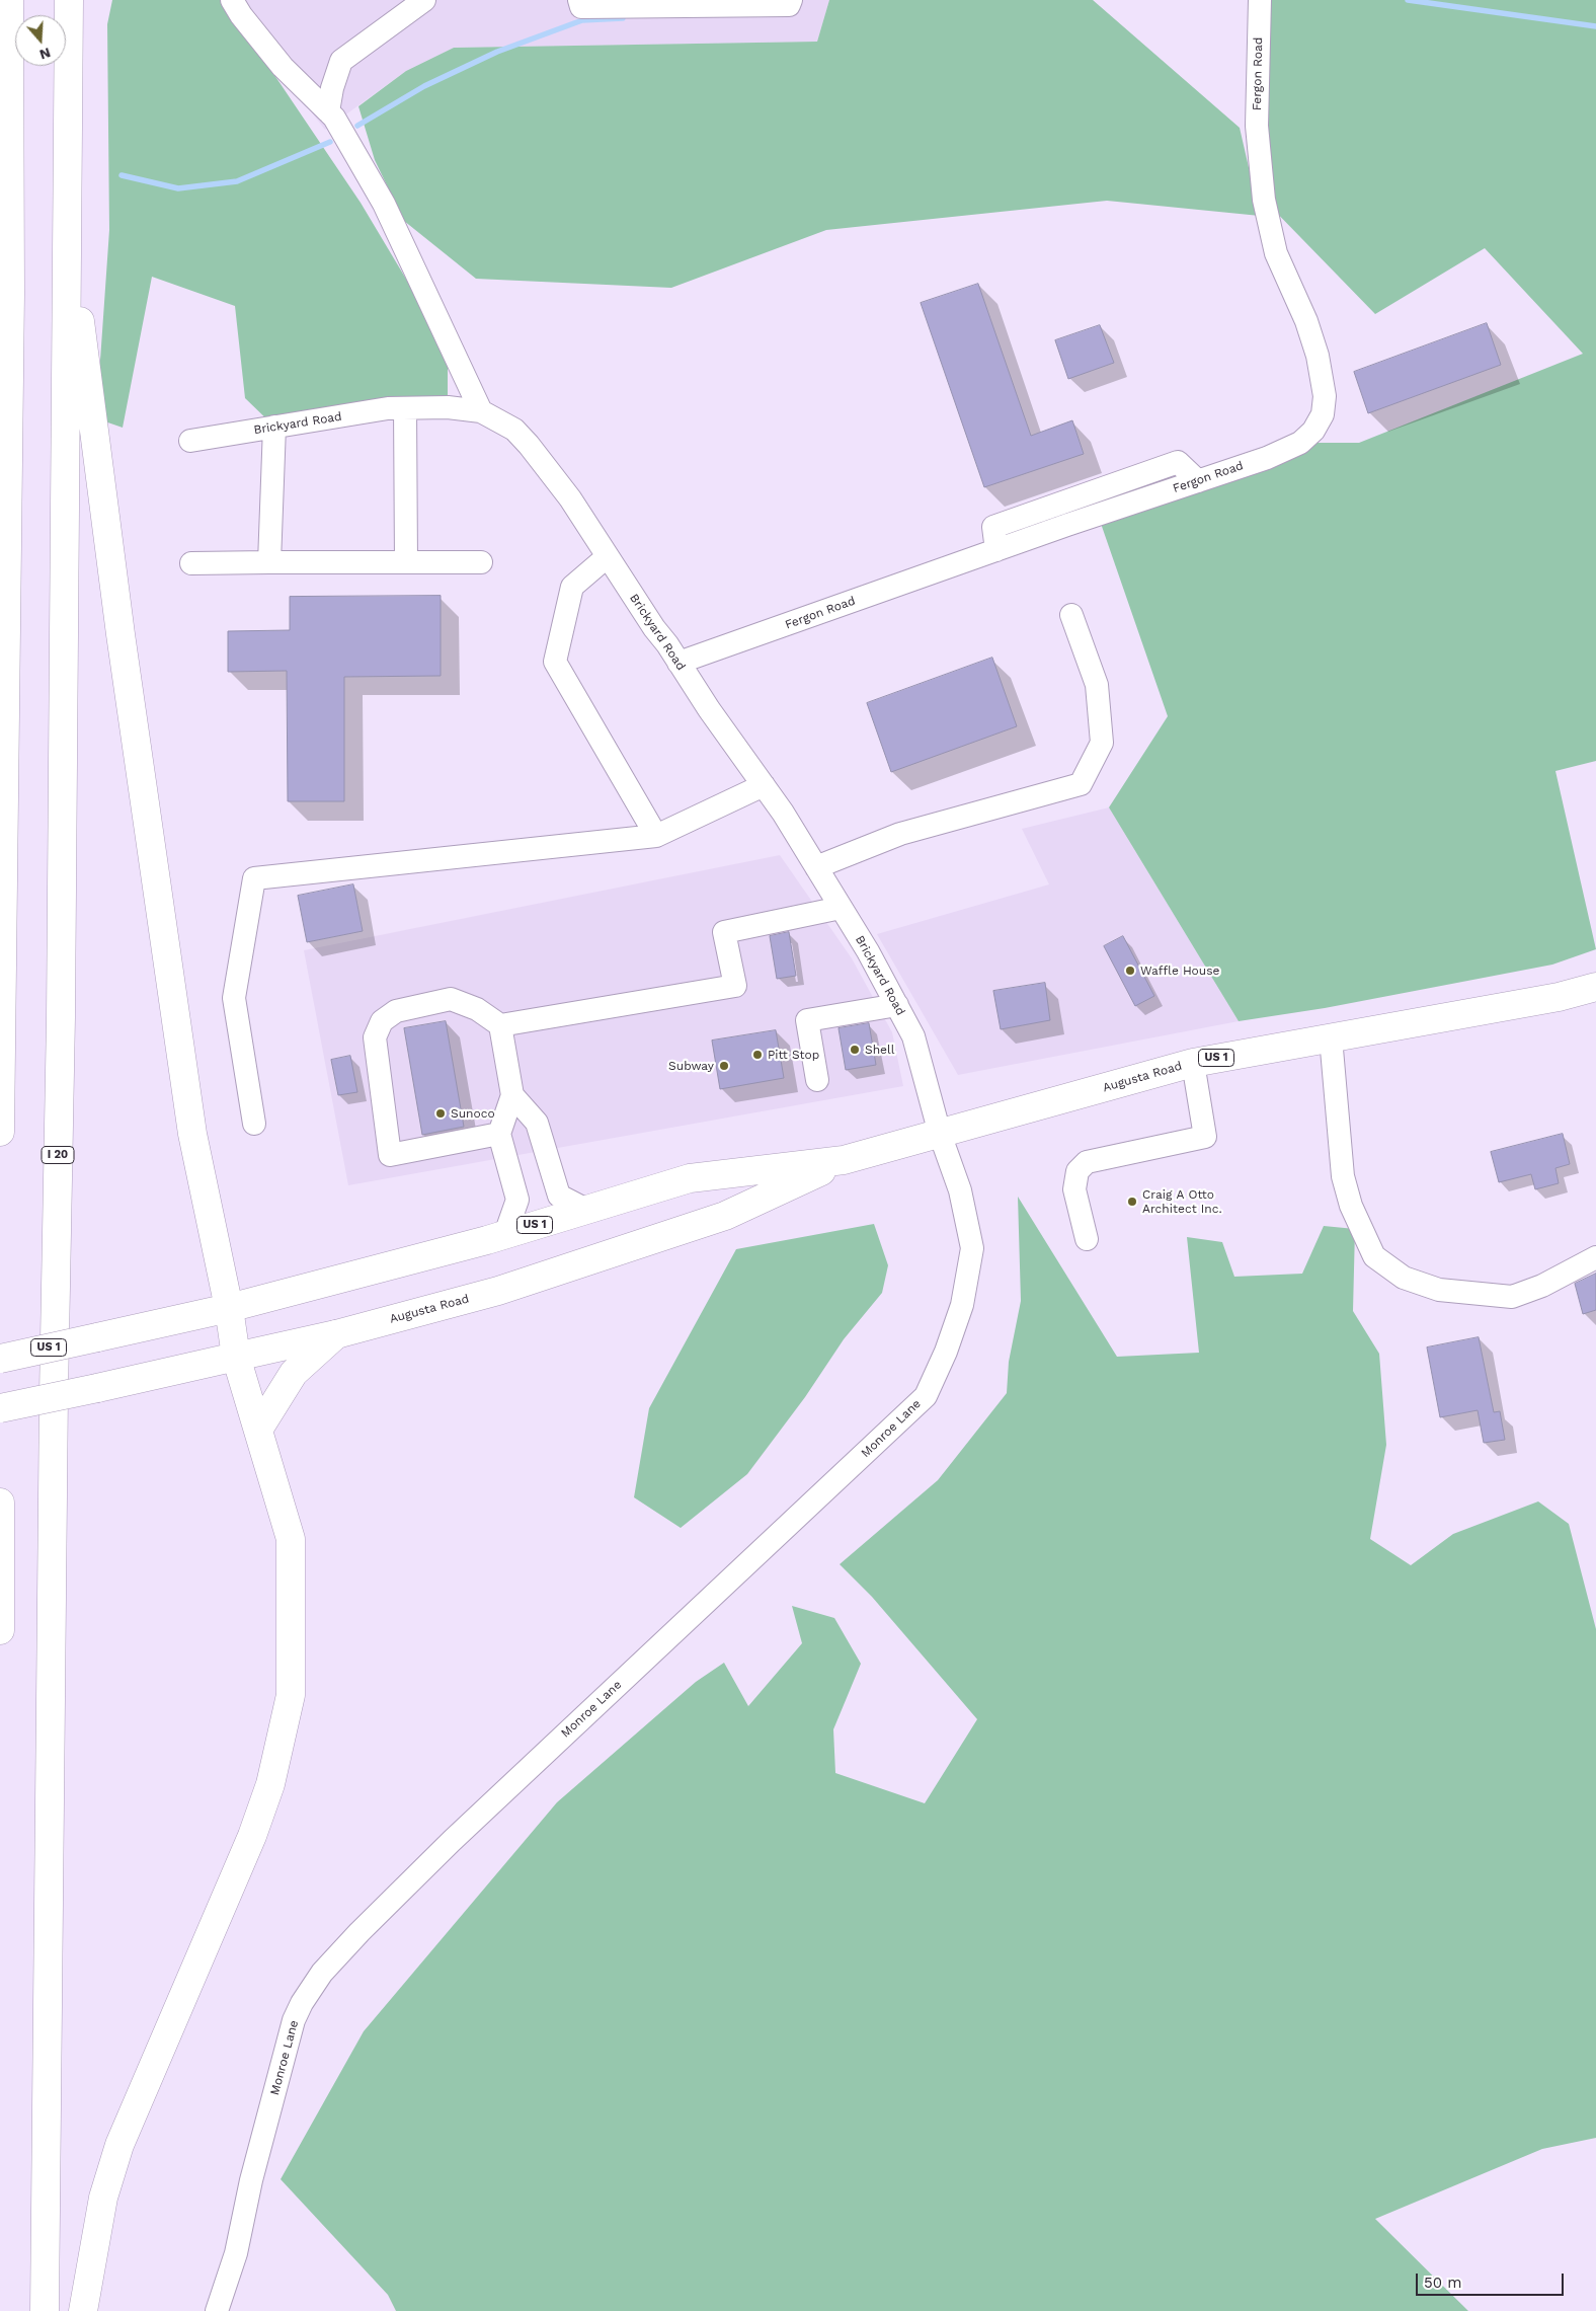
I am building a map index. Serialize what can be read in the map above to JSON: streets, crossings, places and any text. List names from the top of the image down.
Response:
{
  "streets": {
    "main road": ["US 1", "Augusta Road", "I 20"],
    "street": ["Fergon Road", "Brickyard Road", "Monroe Lane"]
  },
  "crossings": [
    ["Fergon Road", "Brickyard Road"],
    ["Brickyard Road", "Augusta Road"],
    ["Brickyard Road", "Monroe Lane"],
    ["Augusta Road", "Monroe Lane"]
  ],
  "places": [
    "Waffle House",
    "Shell",
    "Pitt Stop",
    "Subway",
    "Sunoco",
    "Craig A Otto Architect Inc."
  ],
  "scale_bar": "50 m",
  "north": "bottom"
}
